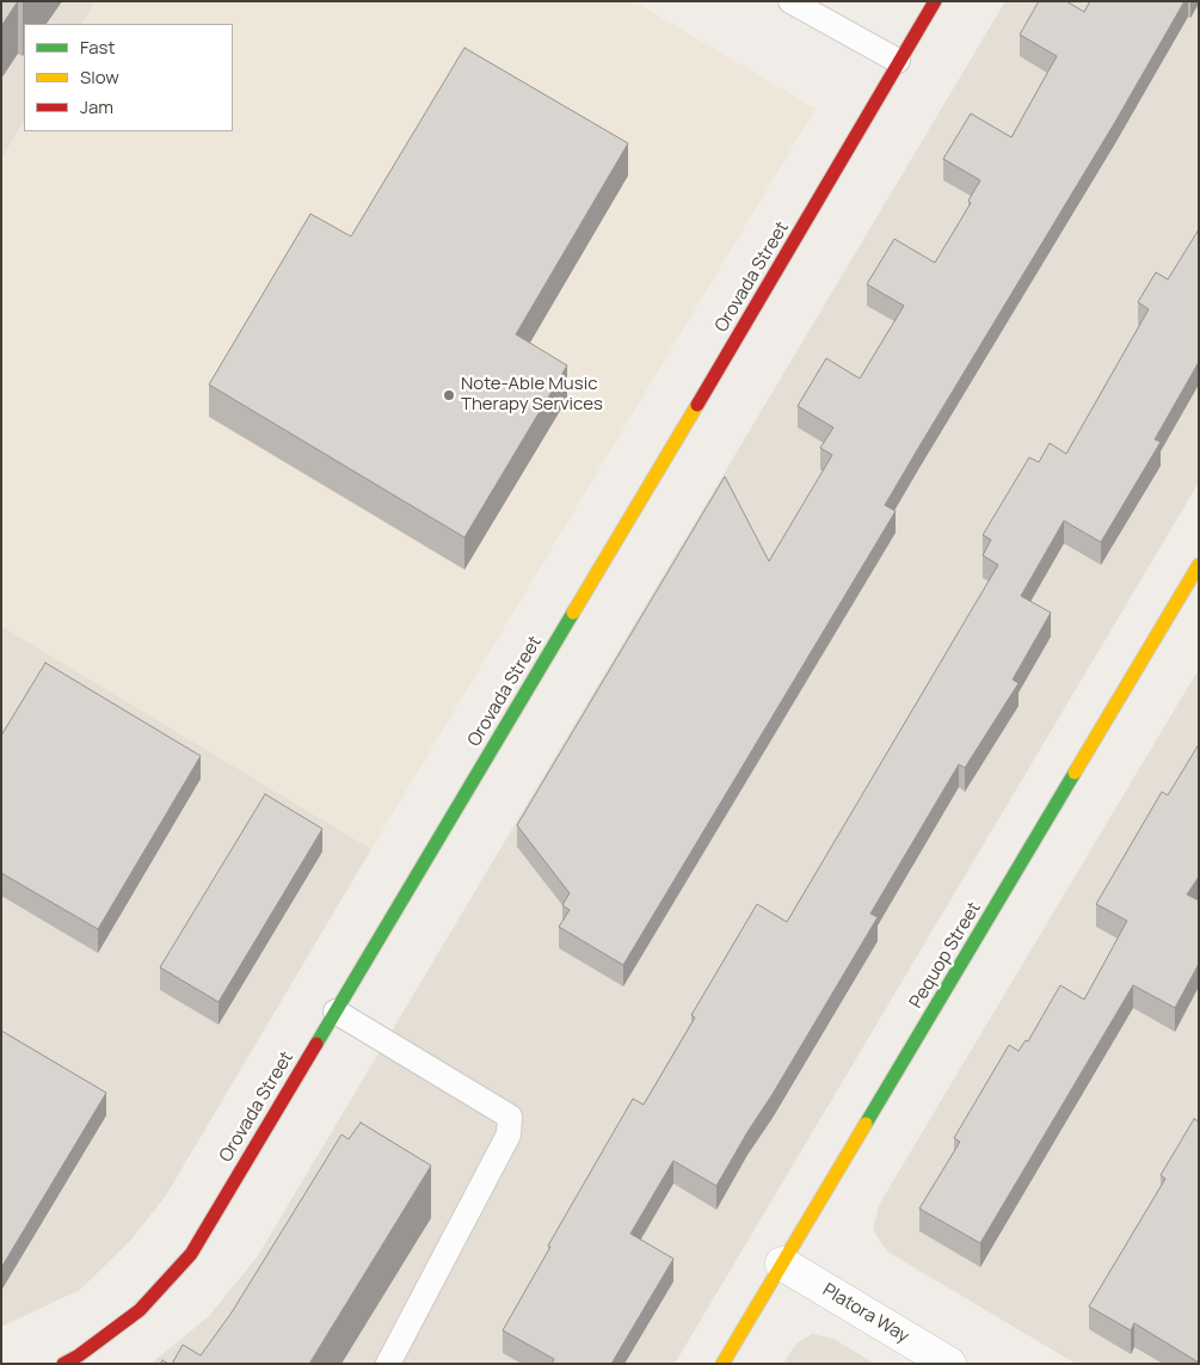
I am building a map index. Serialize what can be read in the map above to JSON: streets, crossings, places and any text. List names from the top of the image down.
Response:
{
  "streets": {
    "street": ["Orovada Street", "Pequop Street", "Platora Way"]
  },
  "crossings": [
    ["Pequop Street", "Platora Way"]
  ],
  "places": ["Note-Able Music Therapy Services"],
  "legend": ["Fast", "Slow", "Jam"]
}
